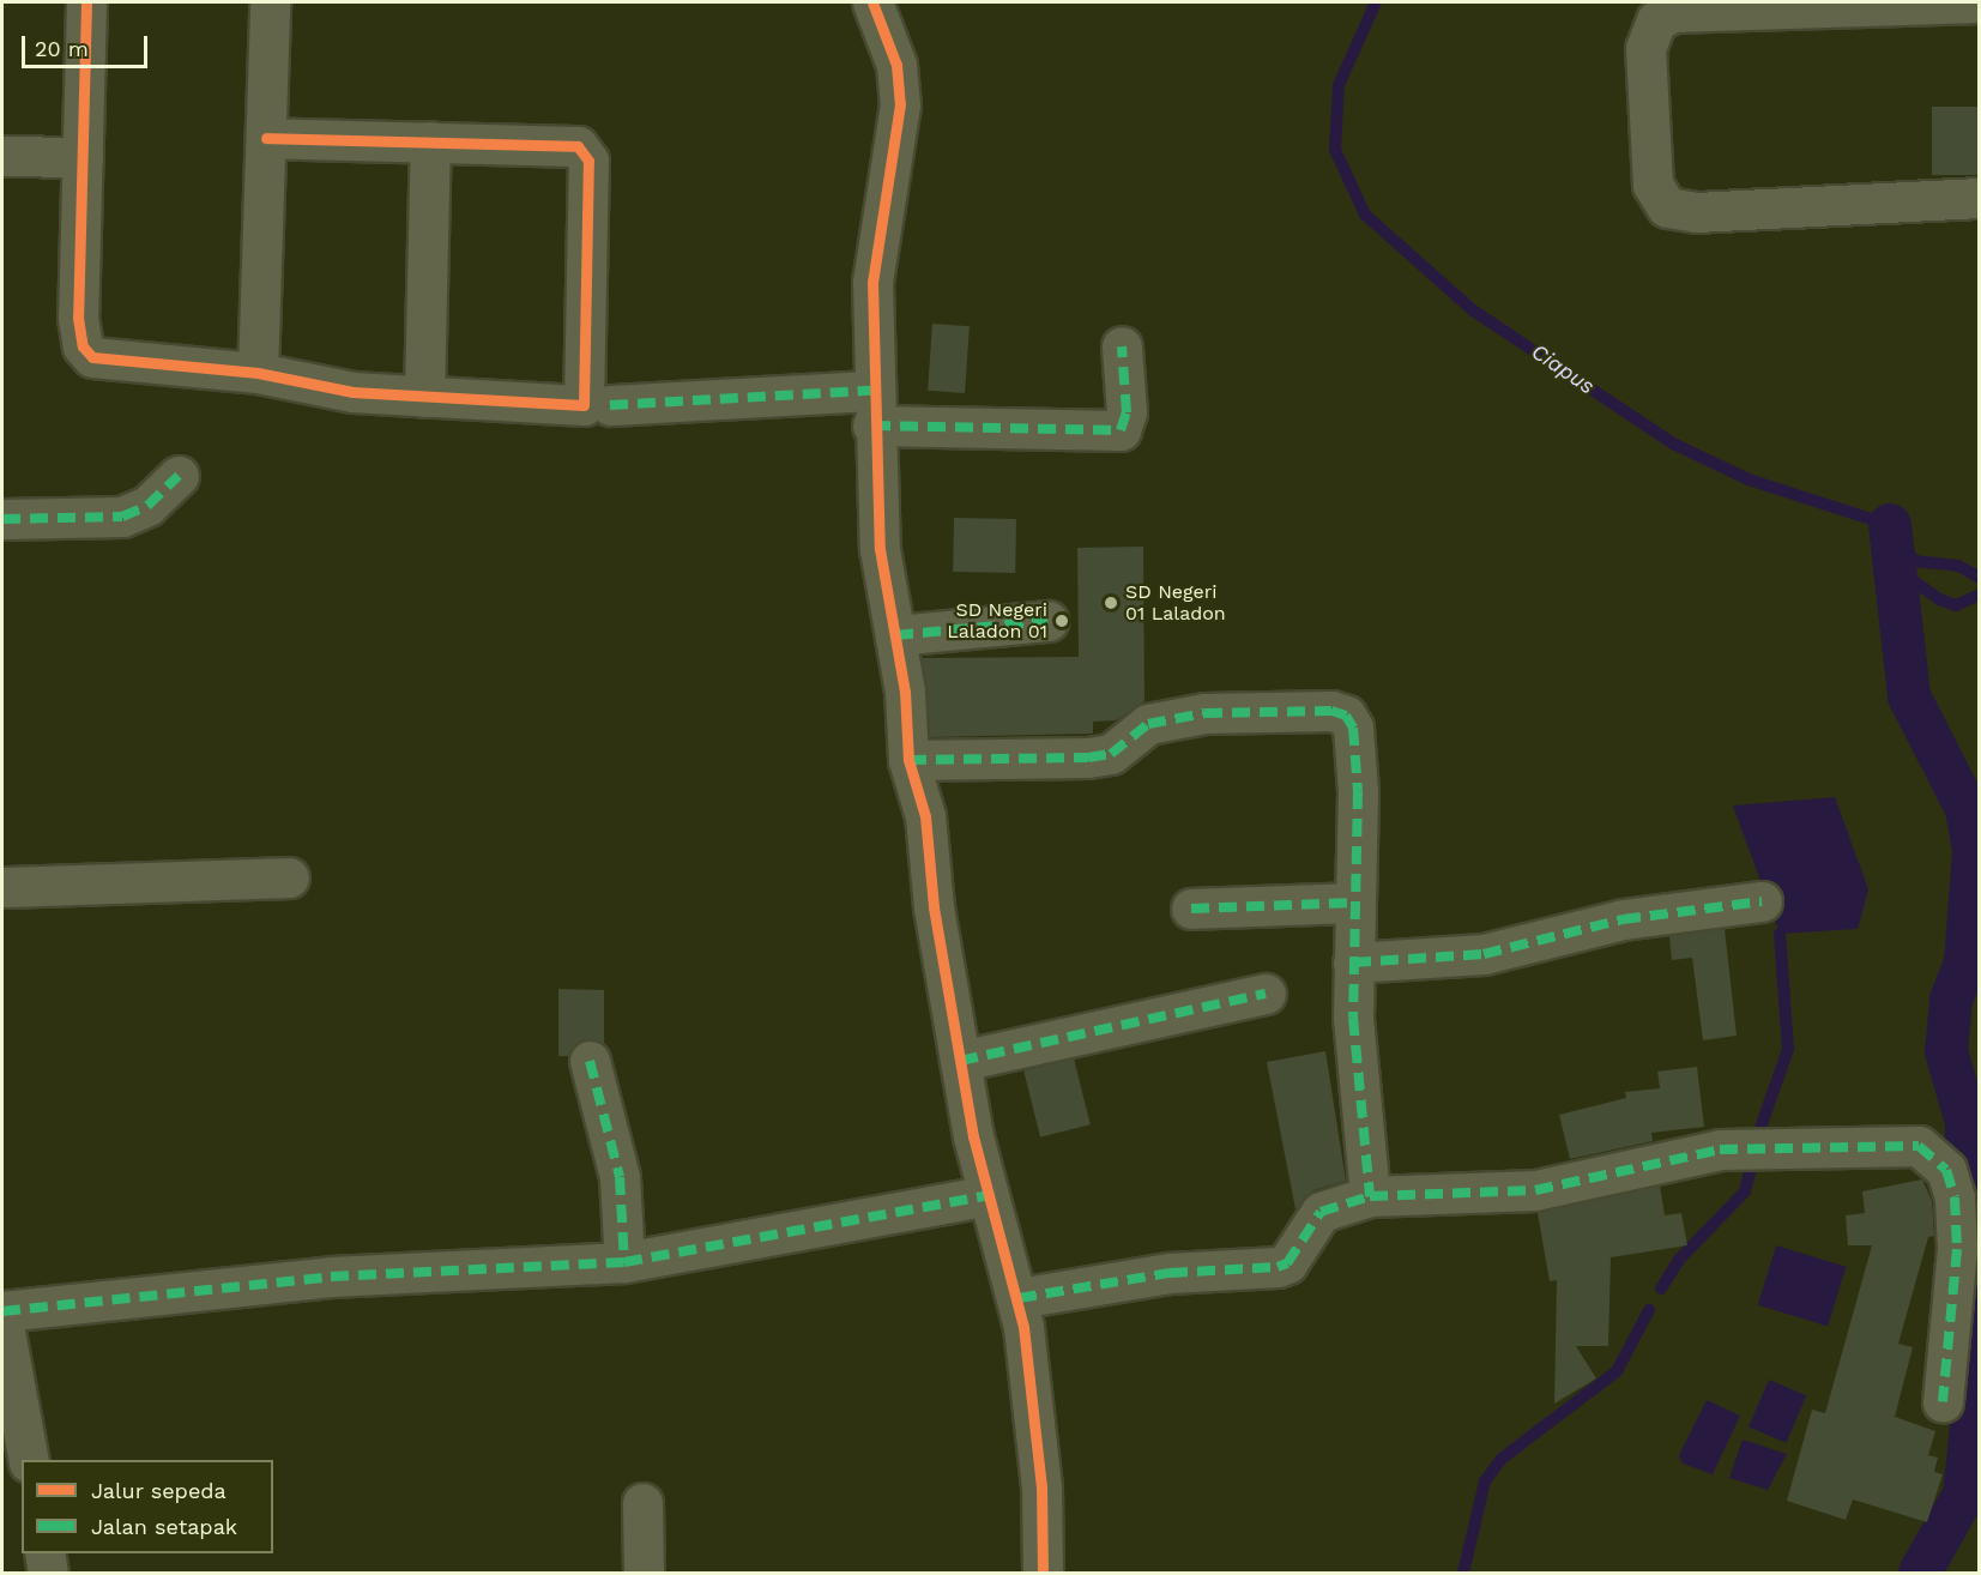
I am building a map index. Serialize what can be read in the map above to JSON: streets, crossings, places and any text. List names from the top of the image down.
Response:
{
  "water": ["Ciapus"],
  "places": ["SD Negeri 01 Laladon", "SD Negeri Laladon 01"],
  "legend": ["Jalur sepeda", "Jalan setapak"],
  "scale_bar": "20 m"
}
